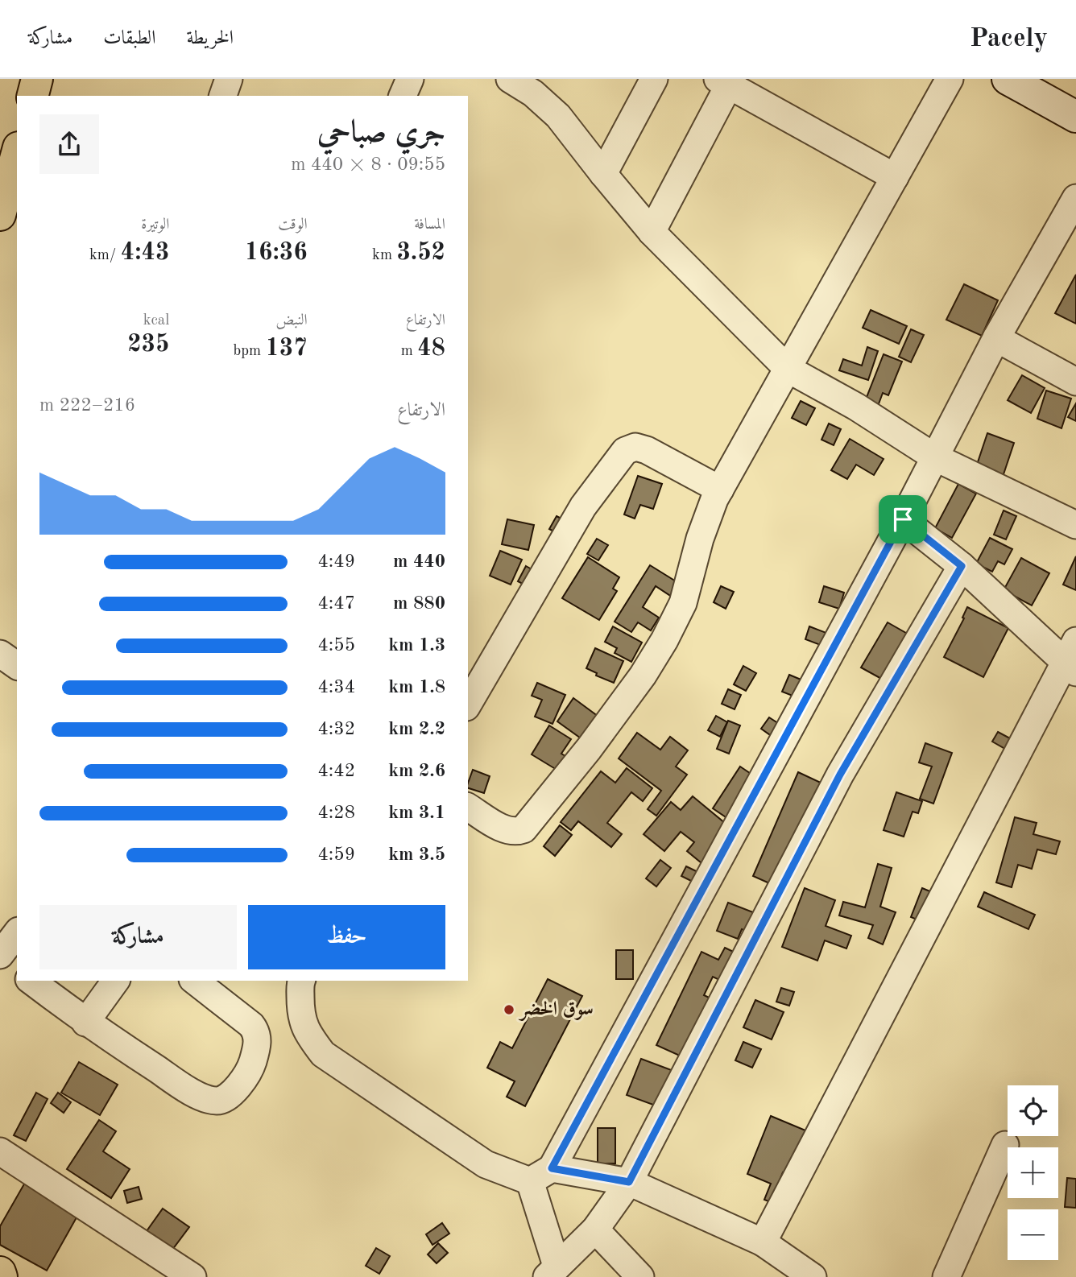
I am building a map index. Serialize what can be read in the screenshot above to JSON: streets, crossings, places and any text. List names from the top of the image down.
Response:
{
  "places": ["سوق الخضر"],
  "page": {
    "header": "Pacely",
    "nav": ["الخريطة", "الطبقات", "مشاركة"],
    "heading": ["جري صباحي", "09:55 · 8 × 440 m"],
    "stats": [
      ["المسافة", "3.52 km"],
      ["الوقت", "16:36"],
      ["الوتيرة", "4:43 /km"],
      ["الارتفاع", "48 m"],
      ["النبض", "137 bpm"],
      ["kcal", "235"]
    ],
    "chart": ["الارتفاع", "216–222 m"],
    "list": [
      {
        "name": "440 m",
        "note": "4:49"
      },
      {
        "name": "880 m",
        "note": "4:47"
      },
      {
        "name": "1.3 km",
        "note": "4:55"
      },
      {
        "name": "1.8 km",
        "note": "4:34"
      },
      {
        "name": "2.2 km",
        "note": "4:32"
      },
      {
        "name": "2.6 km",
        "note": "4:42"
      },
      {
        "name": "3.1 km",
        "note": "4:28"
      },
      {
        "name": "3.5 km",
        "note": "4:59"
      }
    ],
    "buttons": ["حفظ", "مشاركة"],
    "map_buttons": ["+", "−"]
  }
}
